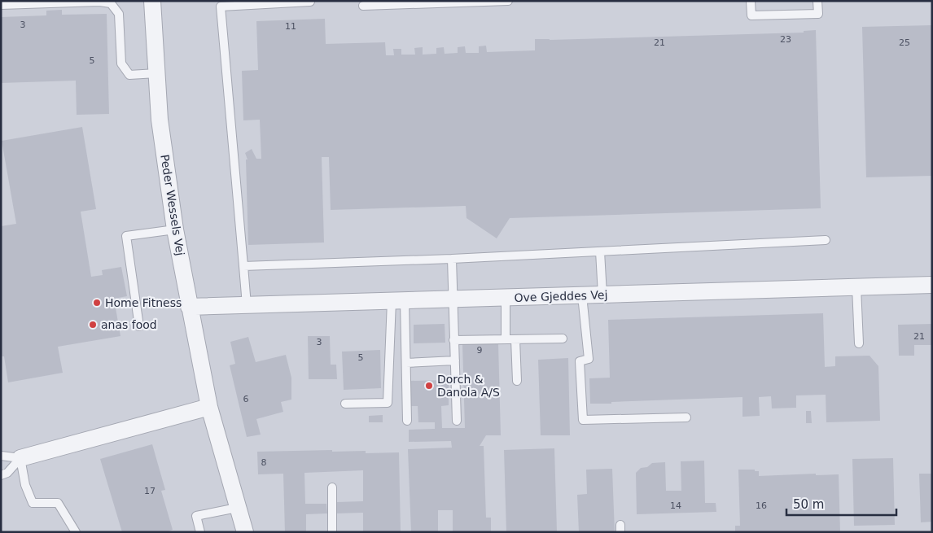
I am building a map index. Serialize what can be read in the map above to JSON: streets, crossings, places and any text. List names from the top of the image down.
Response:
{
  "streets": {
    "street": ["Peder Wessels Vej", "Ove Gjeddes Vej"]
  },
  "crossings": [
    ["Peder Wessels Vej", "Ove Gjeddes Vej"]
  ],
  "places": ["Home Fitness", "anas food", "Dorch & Danola A/S"],
  "house_numbers": [
    "3",
    "11",
    "23",
    "21",
    "25",
    "5",
    "21",
    "3",
    "9",
    "5",
    "6",
    "8",
    "17",
    "14",
    "16"
  ],
  "scale_bar": "50 m"
}
